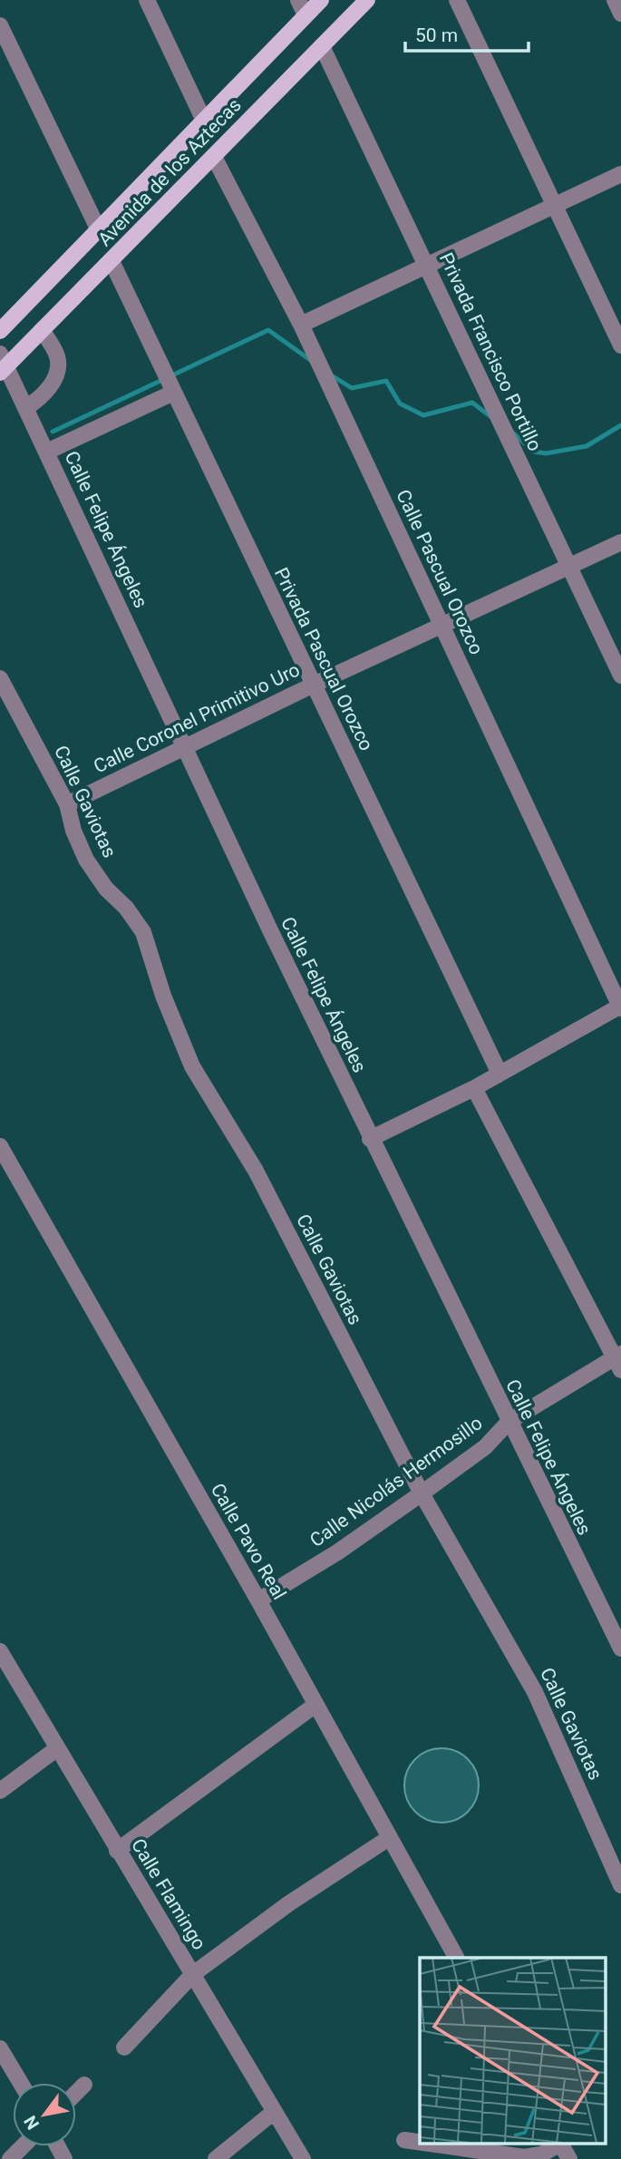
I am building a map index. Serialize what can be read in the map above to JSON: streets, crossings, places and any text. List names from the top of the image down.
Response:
{
  "streets": {
    "main road": ["Avenida de los Aztecas"],
    "street": [
      "Privada Francisco Portillo",
      "Calle Felipe Ángeles",
      "Calle Pascual Orozco",
      "Privada Pascual Orozco",
      "Calle Coronel Primitivo Uro",
      "Calle Gaviotas",
      "Calle Nicolás Hermosillo",
      "Calle Pavo Real",
      "Calle Flamingo"
    ]
  },
  "crossings": [
    ["Avenida de los Aztecas", "Privada Francisco Portillo"],
    ["Avenida de los Aztecas", "Calle Felipe Ángeles"],
    ["Avenida de los Aztecas", "Calle Pascual Orozco"],
    ["Avenida de los Aztecas", "Privada Pascual Orozco"],
    ["Privada Francisco Portillo", "Calle Coronel Primitivo Uro"],
    ["Calle Felipe Ángeles", "Calle Coronel Primitivo Uro"],
    ["Calle Felipe Ángeles", "Calle Nicolás Hermosillo"],
    ["Calle Pascual Orozco", "Calle Coronel Primitivo Uro"],
    ["Privada Pascual Orozco", "Calle Coronel Primitivo Uro"],
    ["Calle Coronel Primitivo Uro", "Calle Gaviotas"],
    ["Calle Gaviotas", "Calle Nicolás Hermosillo"],
    ["Calle Nicolás Hermosillo", "Calle Pavo Real"]
  ],
  "scale_bar": "50 m",
  "north": "bottom left"
}
